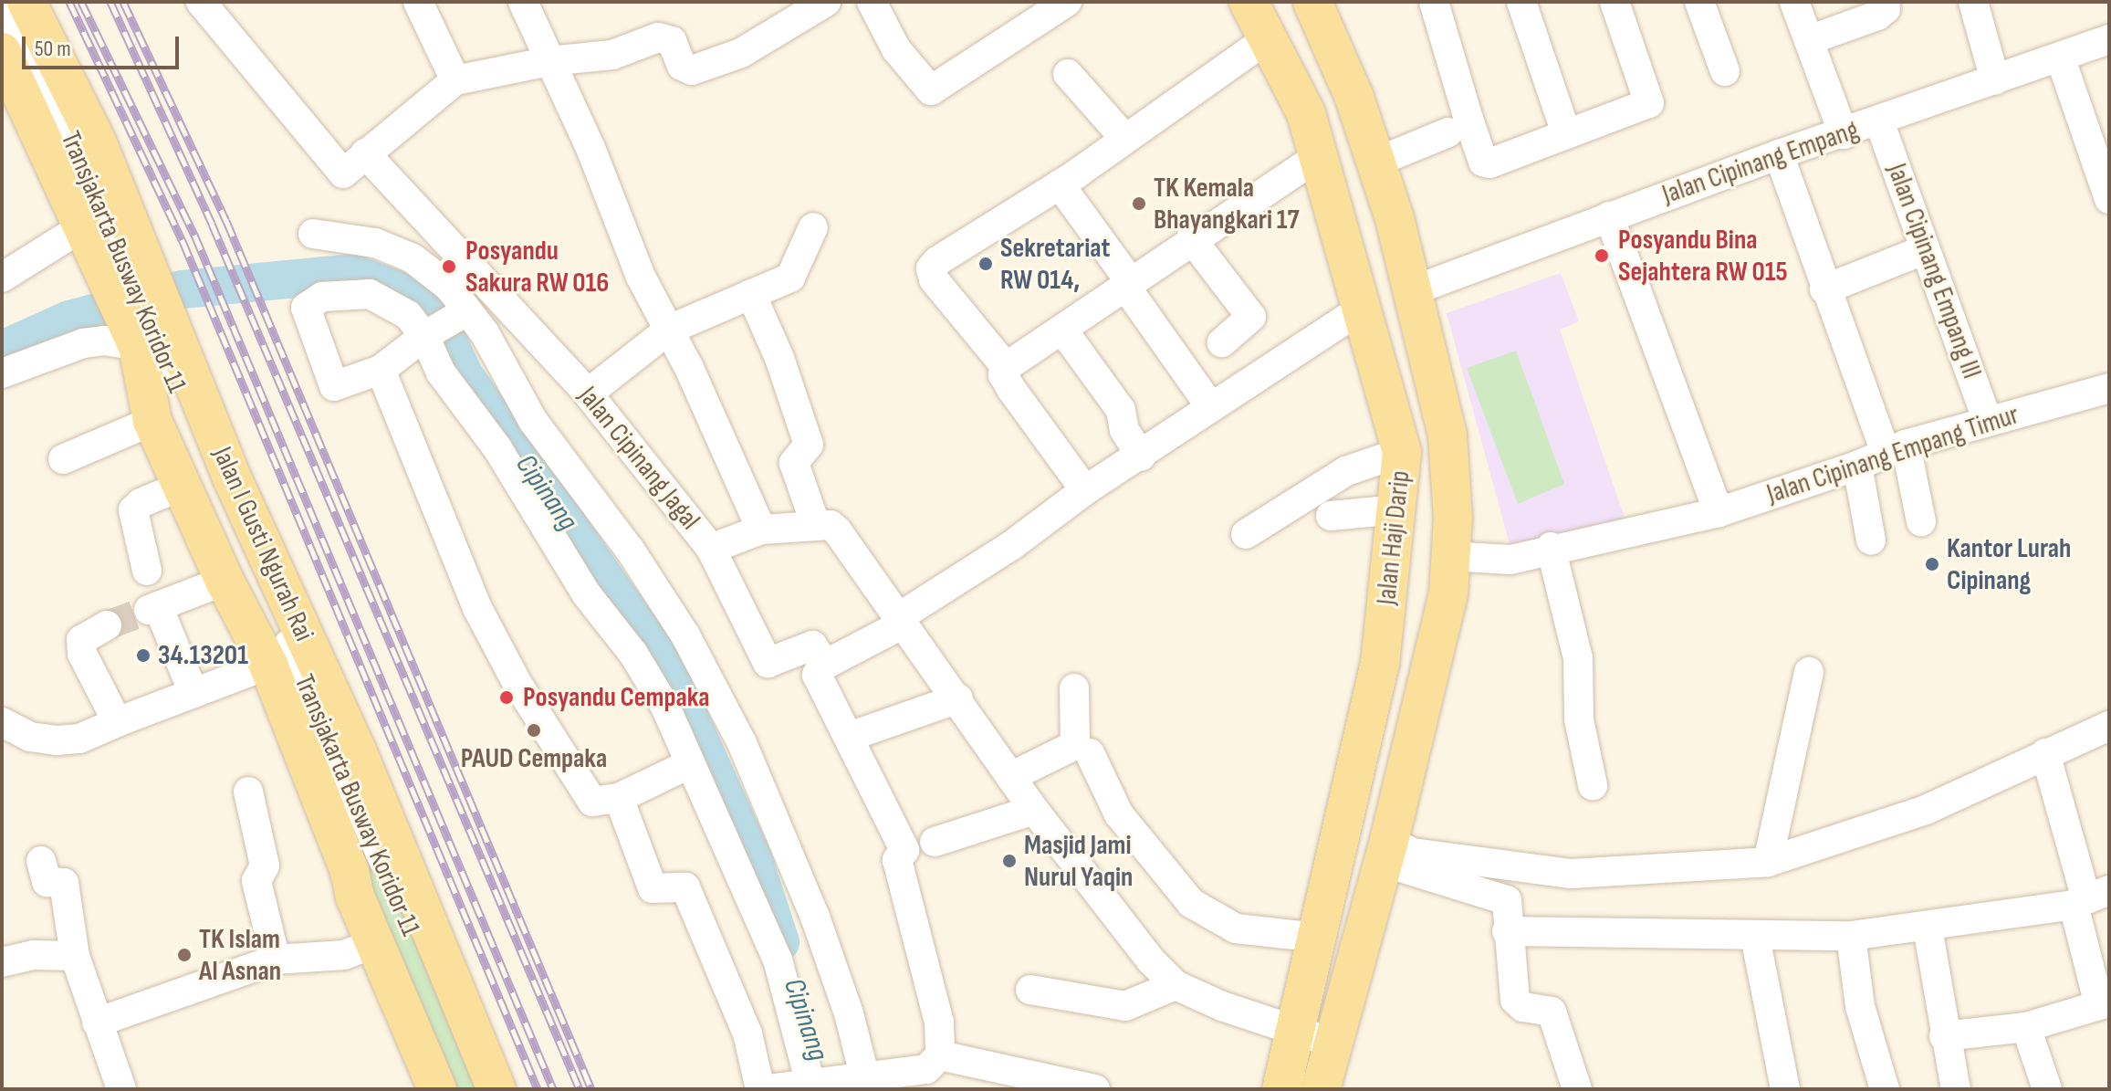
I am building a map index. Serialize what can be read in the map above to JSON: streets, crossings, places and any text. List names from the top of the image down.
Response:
{
  "streets": {
    "main road": ["Jalan Haji Darip", "Jalan I Gusti Ngurah Rai"],
    "street": [
      "Jalan Cipinang Empang",
      "Transjakarta Busway Koridor 11",
      "Jalan Cipinang Empang III",
      "Jalan Cipinang Empang Timur",
      "Jalan Cipinang Jagal"
    ]
  },
  "crossings": [
    ["Jalan Cipinang Empang", "Jalan Cipinang Empang III"],
    ["Jalan Cipinang Empang", "Jalan Haji Darip"],
    ["Transjakarta Busway Koridor 11", "Jalan I Gusti Ngurah Rai"],
    ["Jalan Cipinang Empang III", "Jalan Cipinang Empang Timur"],
    ["Jalan Cipinang Empang Timur", "Jalan Haji Darip"]
  ],
  "water": ["Cipinang"],
  "places": [
    "TK Kemala Bhayangkari 17",
    "Posyandu Bina Sejahtera RW 015",
    "Sekretariat RW 014,",
    "Posyandu Sakura RW 016",
    "Kantor Lurah Cipinang",
    "34.13201",
    "Posyandu Cempaka",
    "PAUD Cempaka",
    "Masjid Jami Nurul Yaqin",
    "TK Islam Al Asnan"
  ],
  "scale_bar": "50 m"
}
